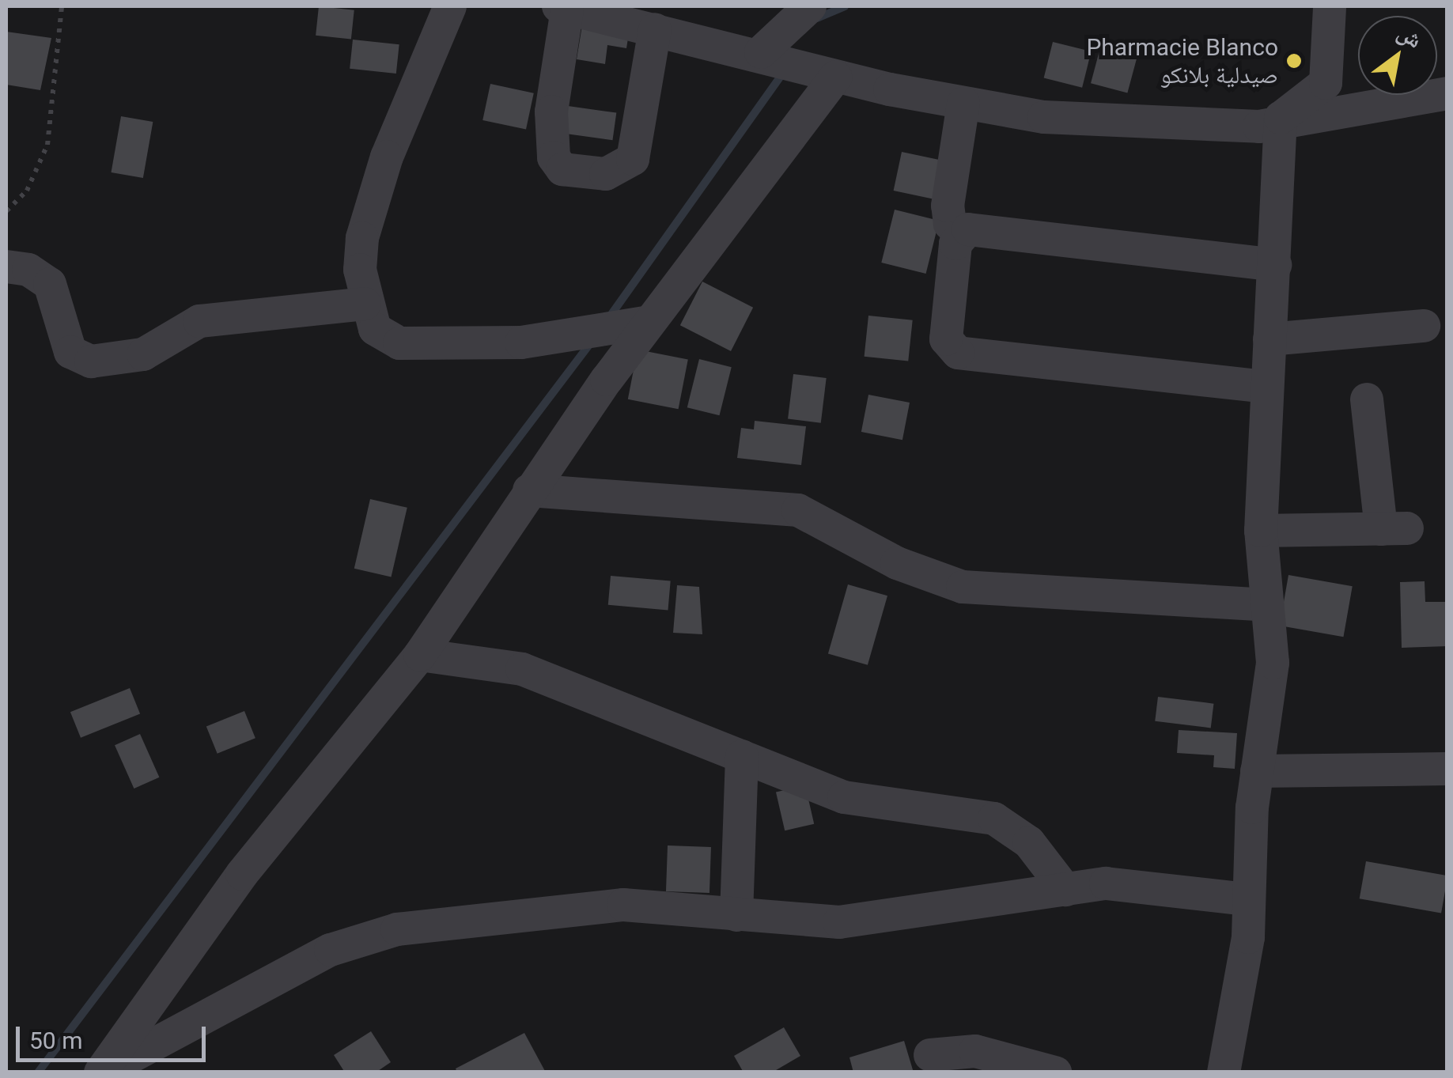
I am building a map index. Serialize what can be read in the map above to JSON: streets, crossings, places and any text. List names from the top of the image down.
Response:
{
  "places": ["Pharmacie Blanco صيدلية بلانكو"],
  "scale_bar": "50 m",
  "north": "top right"
}
